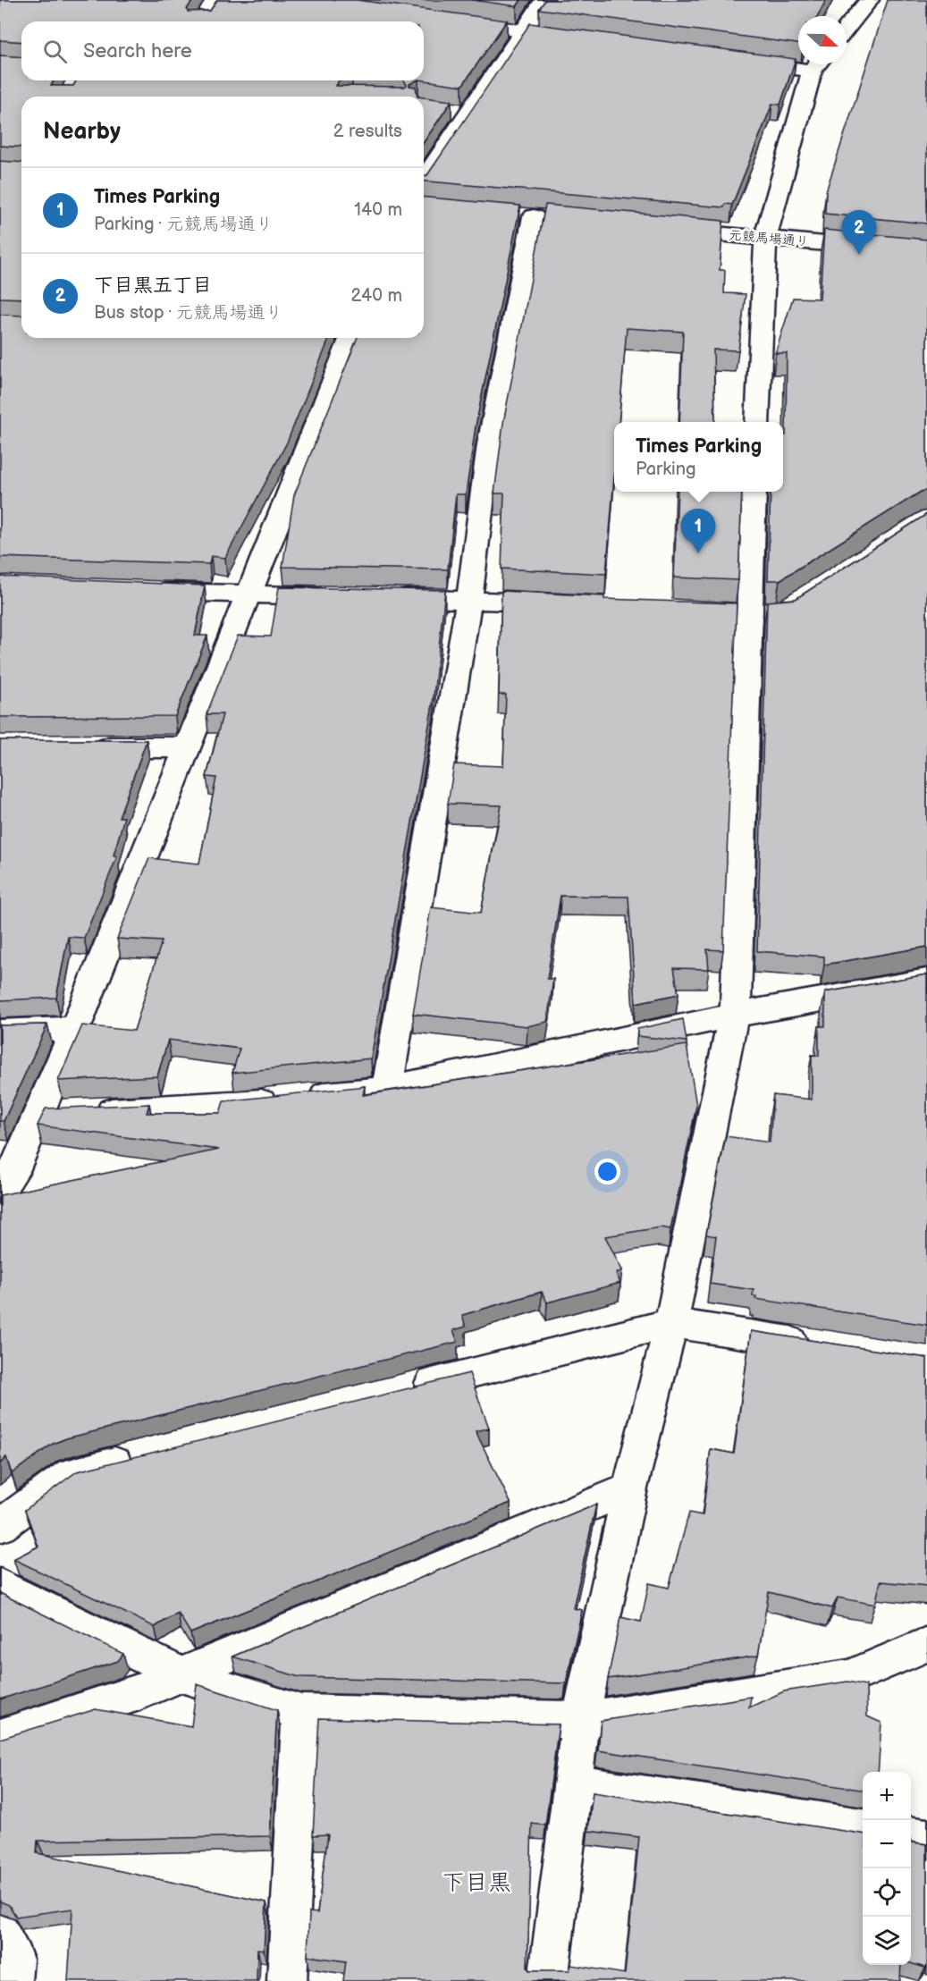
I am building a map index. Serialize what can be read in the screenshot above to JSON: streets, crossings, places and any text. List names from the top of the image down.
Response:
{
  "streets": {
    "street": ["元競馬場通り"]
  },
  "districts": ["下目黒"],
  "north": "right",
  "page": {
    "search": "Search here",
    "heading": ["Nearby", "2 results"],
    "list": [
      {
        "mark": "1",
        "name": "Times Parking",
        "note": "Parking · 元競馬場通り",
        "value": "140 m"
      },
      {
        "mark": "2",
        "name": "下目黒五丁目",
        "note": "Bus stop · 元競馬場通り",
        "value": "240 m"
      }
    ],
    "pins": ["2", "1"],
    "popup": ["Times Parking", "Parking"],
    "map_buttons": ["+", "−"]
  }
}
